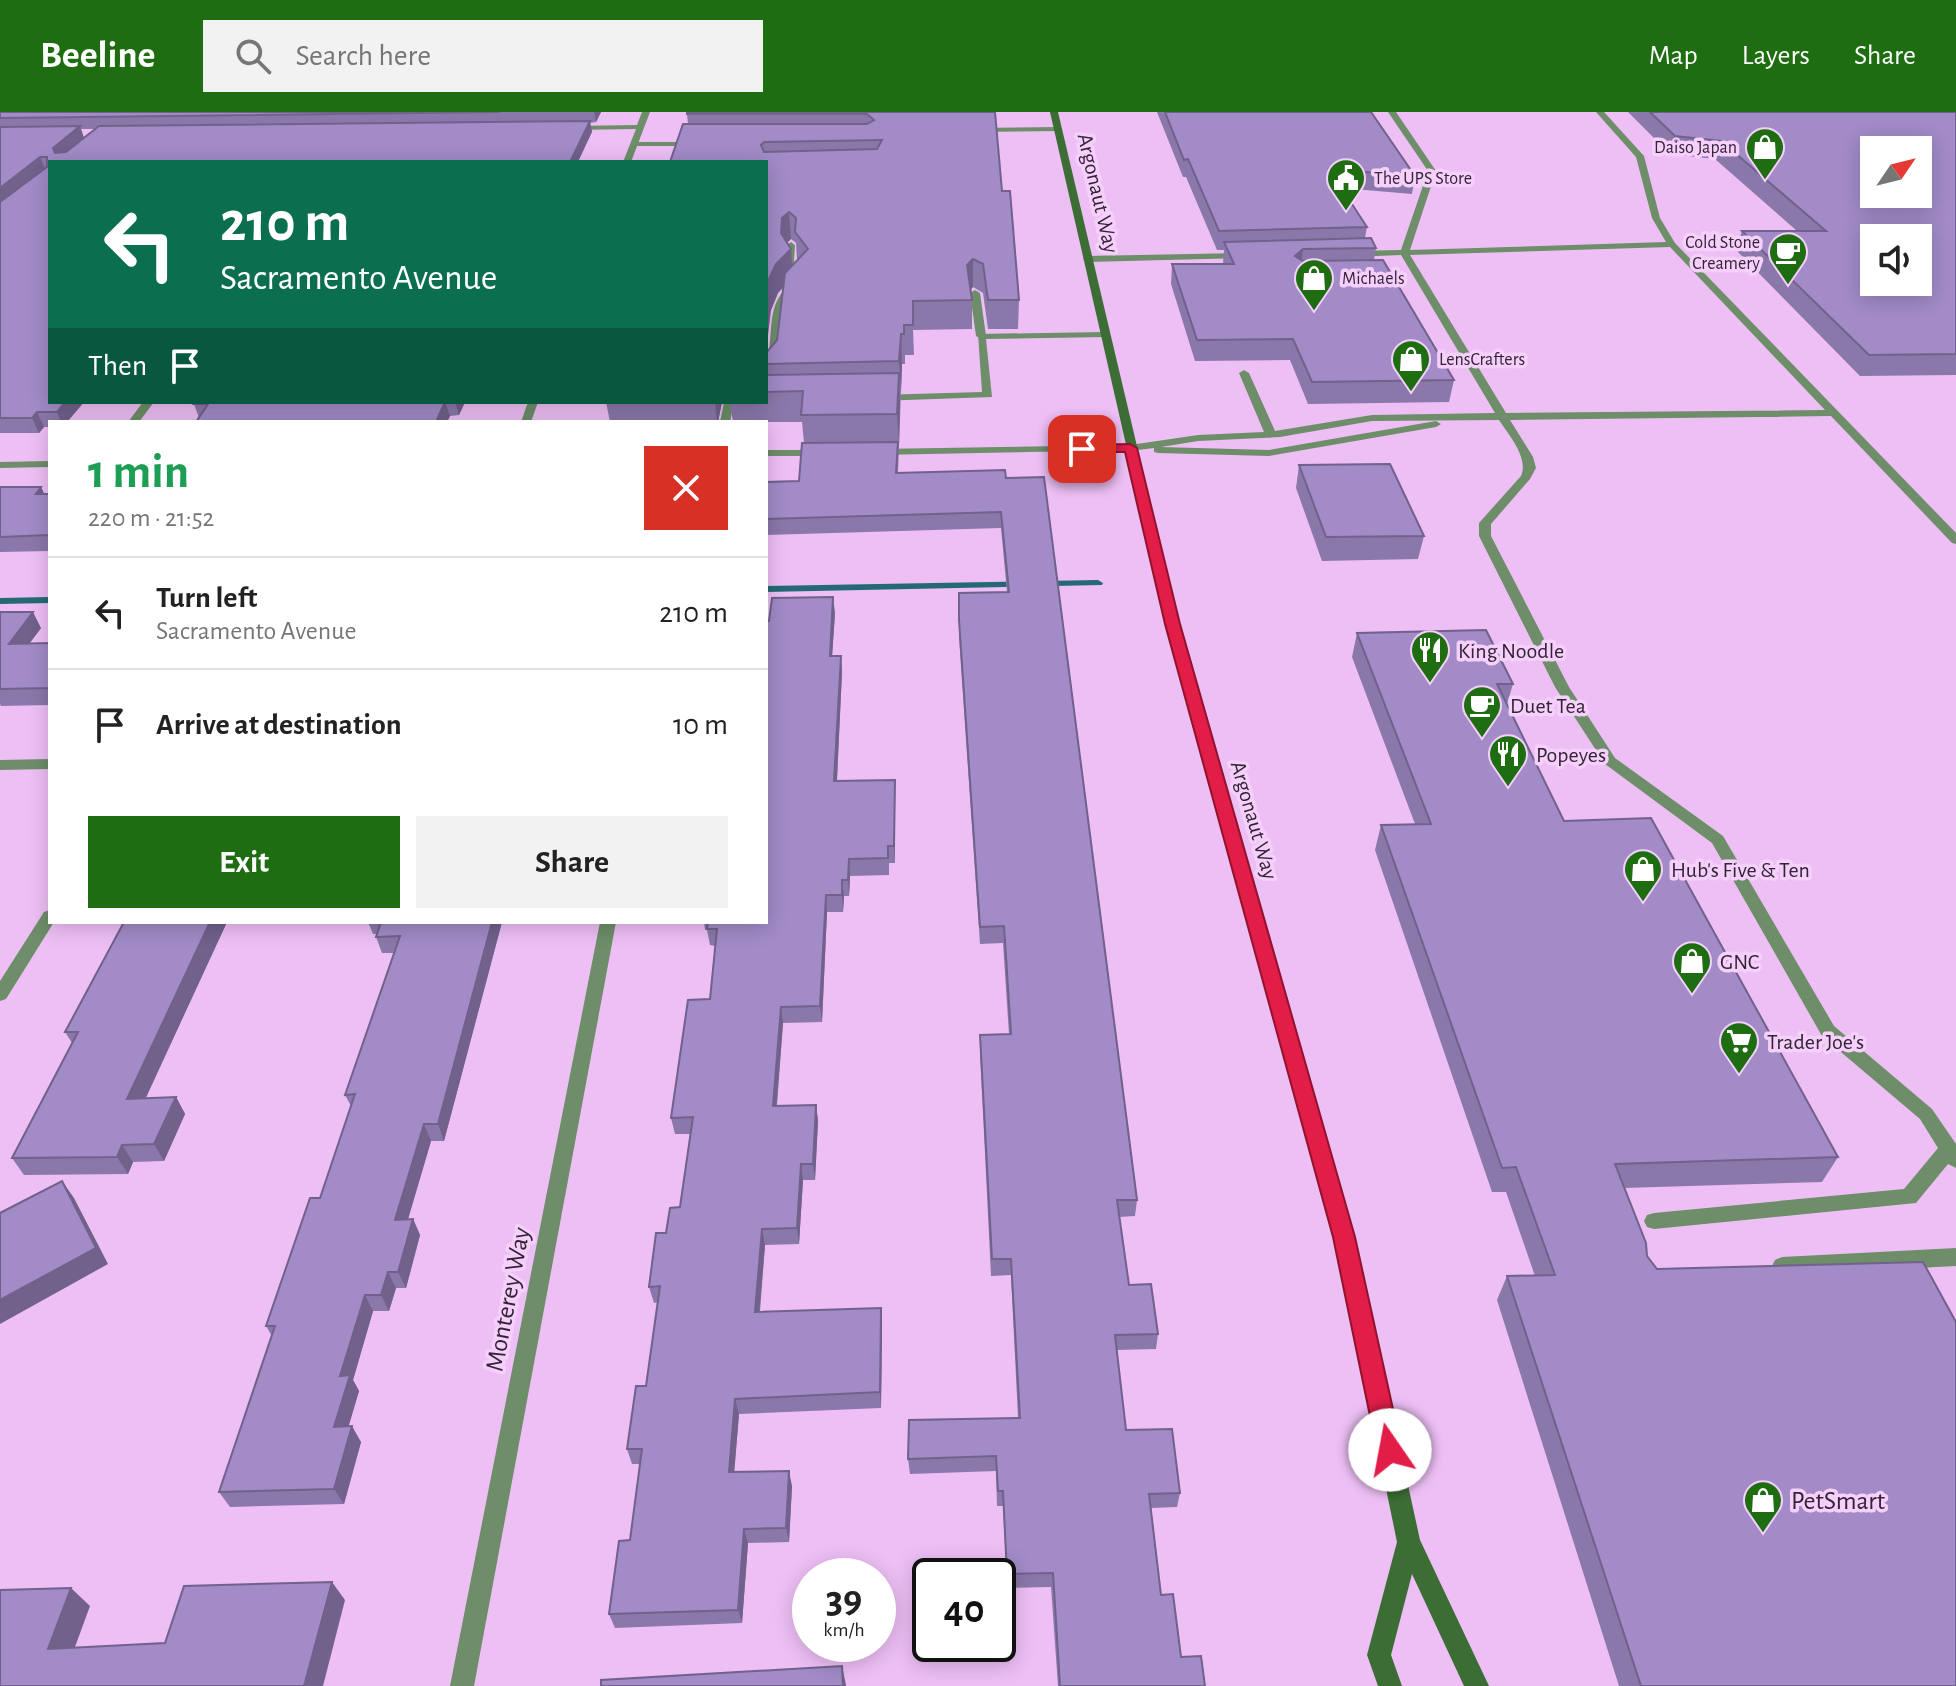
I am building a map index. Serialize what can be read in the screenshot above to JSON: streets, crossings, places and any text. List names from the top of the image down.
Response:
{
  "streets": {
    "street": ["Argonaut Way", "Monterey Way"]
  },
  "places": {
    "shop": [
      "Daiso Japan",
      "Michaels",
      "LensCrafters",
      "Hub's Five & Ten",
      "GNC",
      "PetSmart"
    ],
    "public building": ["The UPS Store"],
    "cafe": ["Cold Stone Creamery", "Duet Tea"],
    "restaurant": ["King Noodle", "Popeyes"],
    "supermarket": ["Trader Joe's"]
  },
  "north": "top right",
  "page": {
    "header": "Beeline",
    "search": "Search here",
    "nav": ["Map", "Layers", "Share"],
    "turn": ["210 m", "Sacramento Avenue"],
    "then": "Then",
    "heading": ["1 min", "220 m · 21:52"],
    "list": [
      {
        "name": "Turn left",
        "note": "Sacramento Avenue",
        "value": "210 m"
      },
      {
        "name": "Arrive at destination",
        "value": "10 m"
      }
    ],
    "buttons": ["Exit", "Share"],
    "speed": "39 km/h",
    "limit": "40"
  }
}
